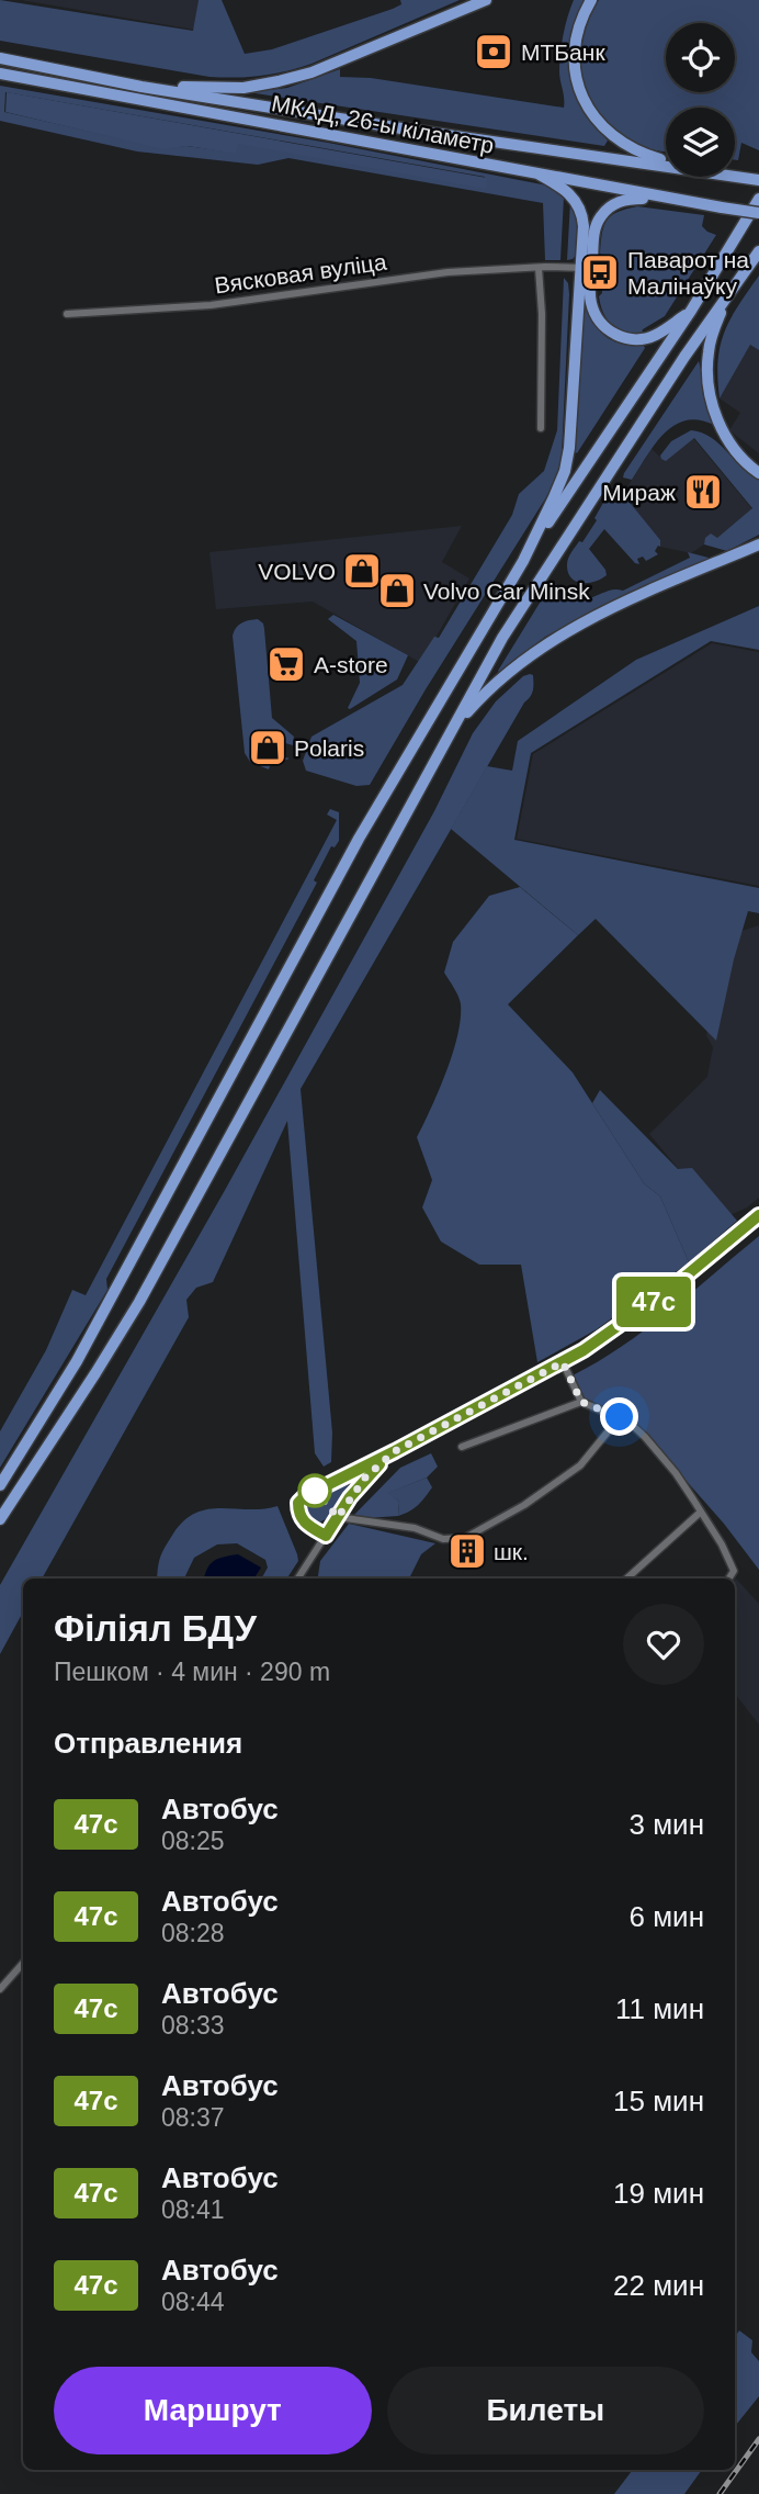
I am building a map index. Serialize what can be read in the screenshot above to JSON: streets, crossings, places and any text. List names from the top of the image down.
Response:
{
  "streets": {
    "highway": ["МКАД, 26-ы кіламетр"],
    "street": ["Вясковая вуліца"]
  },
  "places": {
    "bank": ["МТБанк"],
    "bus stop": ["Паварот на Малінаўку"],
    "restaurant": ["Мираж"],
    "shop": ["VOLVO", "Volvo Car Minsk", "Polaris"],
    "supermarket": ["А-store"],
    "building": ["шк."]
  },
  "lines": ["bus line 47с"],
  "page": {
    "on_map": "47с",
    "heading": [
      ["Філіял БДУ", "Пешком · 4 мин · 290 m"],
      "Отправления"
    ],
    "list": [
      {
        "mark": "47с",
        "name": "Автобус",
        "note": "08:25",
        "value": "3 мин"
      },
      {
        "mark": "47с",
        "name": "Автобус",
        "note": "08:28",
        "value": "6 мин"
      },
      {
        "mark": "47с",
        "name": "Автобус",
        "note": "08:33",
        "value": "11 мин"
      },
      {
        "mark": "47с",
        "name": "Автобус",
        "note": "08:37",
        "value": "15 мин"
      },
      {
        "mark": "47с",
        "name": "Автобус",
        "note": "08:41",
        "value": "19 мин"
      },
      {
        "mark": "47с",
        "name": "Автобус",
        "note": "08:44",
        "value": "22 мин"
      }
    ],
    "buttons": ["Маршрут", "Билеты"]
  }
}
